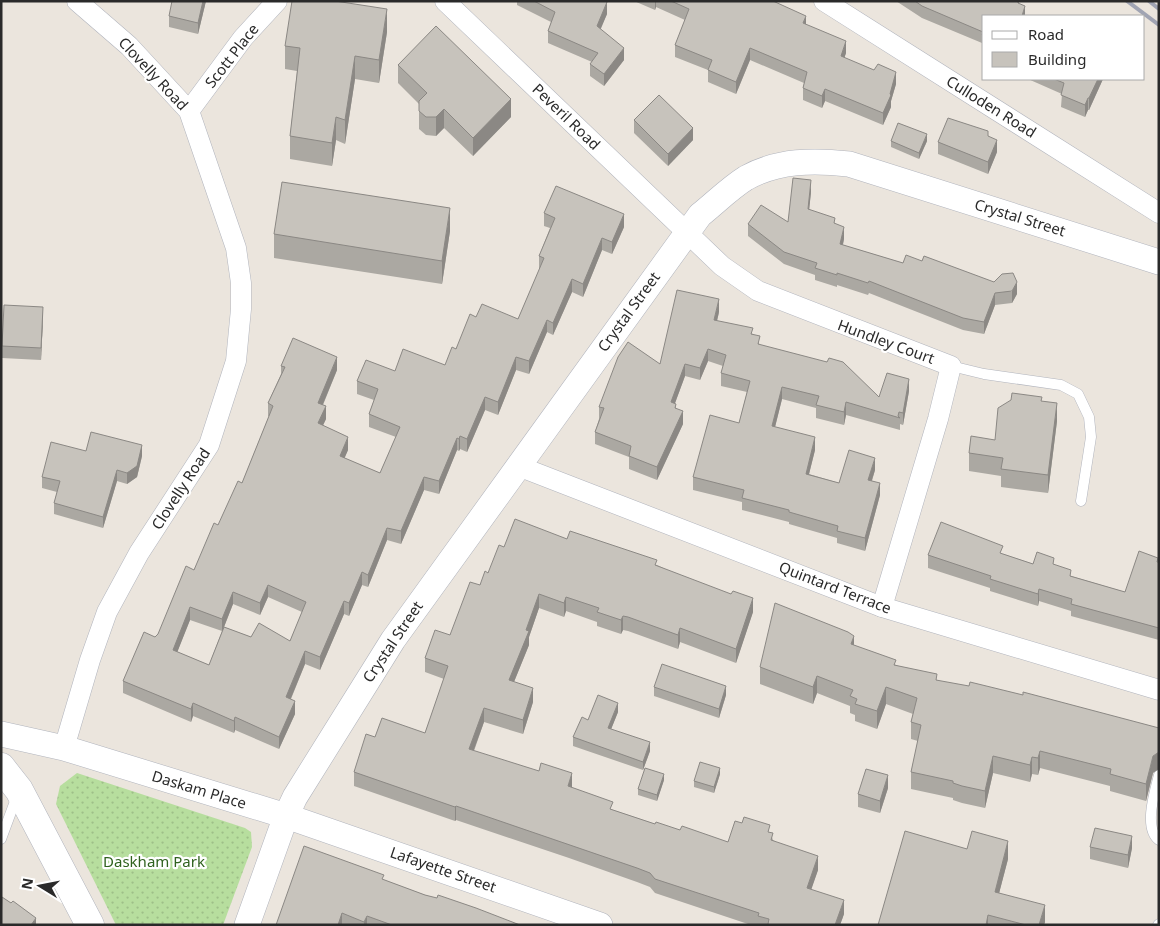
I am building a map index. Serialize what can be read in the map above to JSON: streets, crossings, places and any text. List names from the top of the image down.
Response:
{
  "streets": {
    "street": [
      "Scott Place",
      "Clovelly Road",
      "Culloden Road",
      "Peveril Road",
      "Crystal Street",
      "Hundley Court",
      "Quintard Terrace",
      "Daskam Place",
      "Lafayette Street"
    ]
  },
  "crossings": [
    ["Scott Place", "Clovelly Road"],
    ["Clovelly Road", "Daskam Place"],
    ["Peveril Road", "Crystal Street"],
    ["Peveril Road", "Hundley Court"],
    ["Crystal Street", "Hundley Court"],
    ["Crystal Street", "Quintard Terrace"],
    ["Crystal Street", "Daskam Place"],
    ["Crystal Street", "Lafayette Street"],
    ["Hundley Court", "Quintard Terrace"],
    ["Daskam Place", "Lafayette Street"]
  ],
  "parks": ["Daskham Park"],
  "legend": ["Road", "Building"],
  "north": "left"
}
